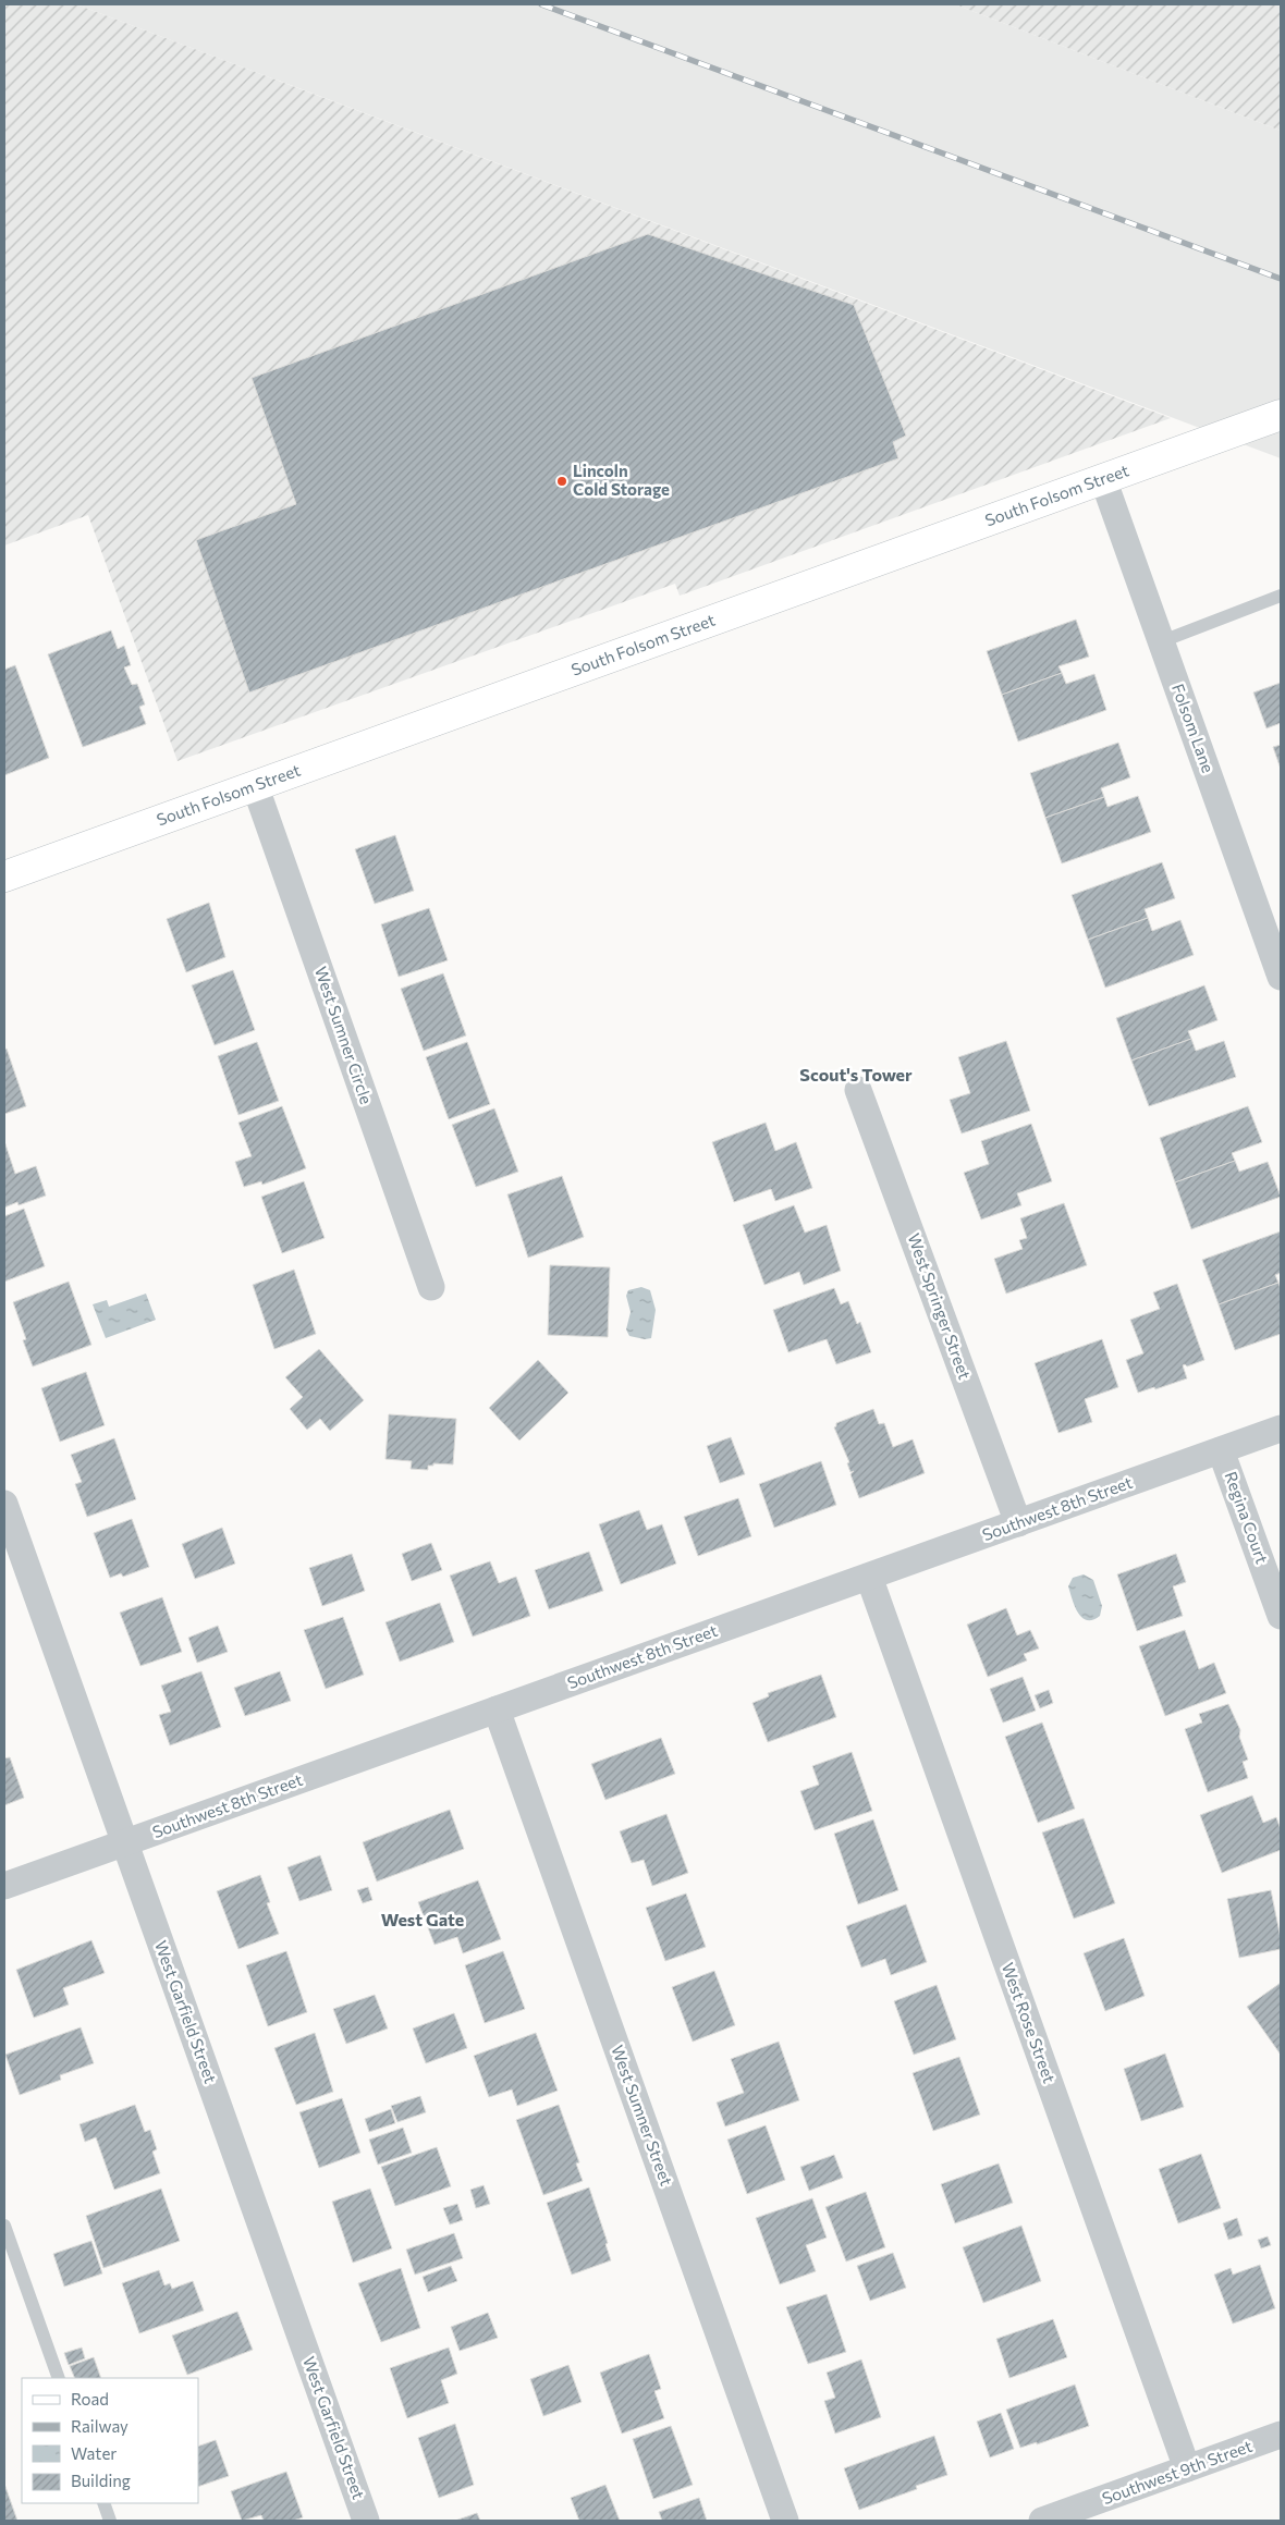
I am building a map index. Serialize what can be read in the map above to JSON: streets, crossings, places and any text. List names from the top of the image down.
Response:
{
  "streets": {
    "street": [
      "South Folsom Street",
      "Folsom Lane",
      "West Sumner Circle",
      "West Springer Street",
      "Southwest 8th Street",
      "Regina Court",
      "West Garfield Street",
      "West Rose Street",
      "West Sumner Street",
      "Southwest 9th Street"
    ]
  },
  "crossings": [
    ["South Folsom Street", "Folsom Lane"],
    ["South Folsom Street", "West Sumner Circle"],
    ["West Springer Street", "Southwest 8th Street"],
    ["Southwest 8th Street", "Regina Court"],
    ["Southwest 8th Street", "West Garfield Street"],
    ["Southwest 8th Street", "West Rose Street"],
    ["Southwest 8th Street", "West Sumner Street"],
    ["West Rose Street", "Southwest 9th Street"]
  ],
  "districts": ["Scout's Tower", "West Gate"],
  "places": ["Lincoln Cold Storage"],
  "legend": [
    "Road",
    "Railway",
    "Water",
    "Building"
  ]
}
